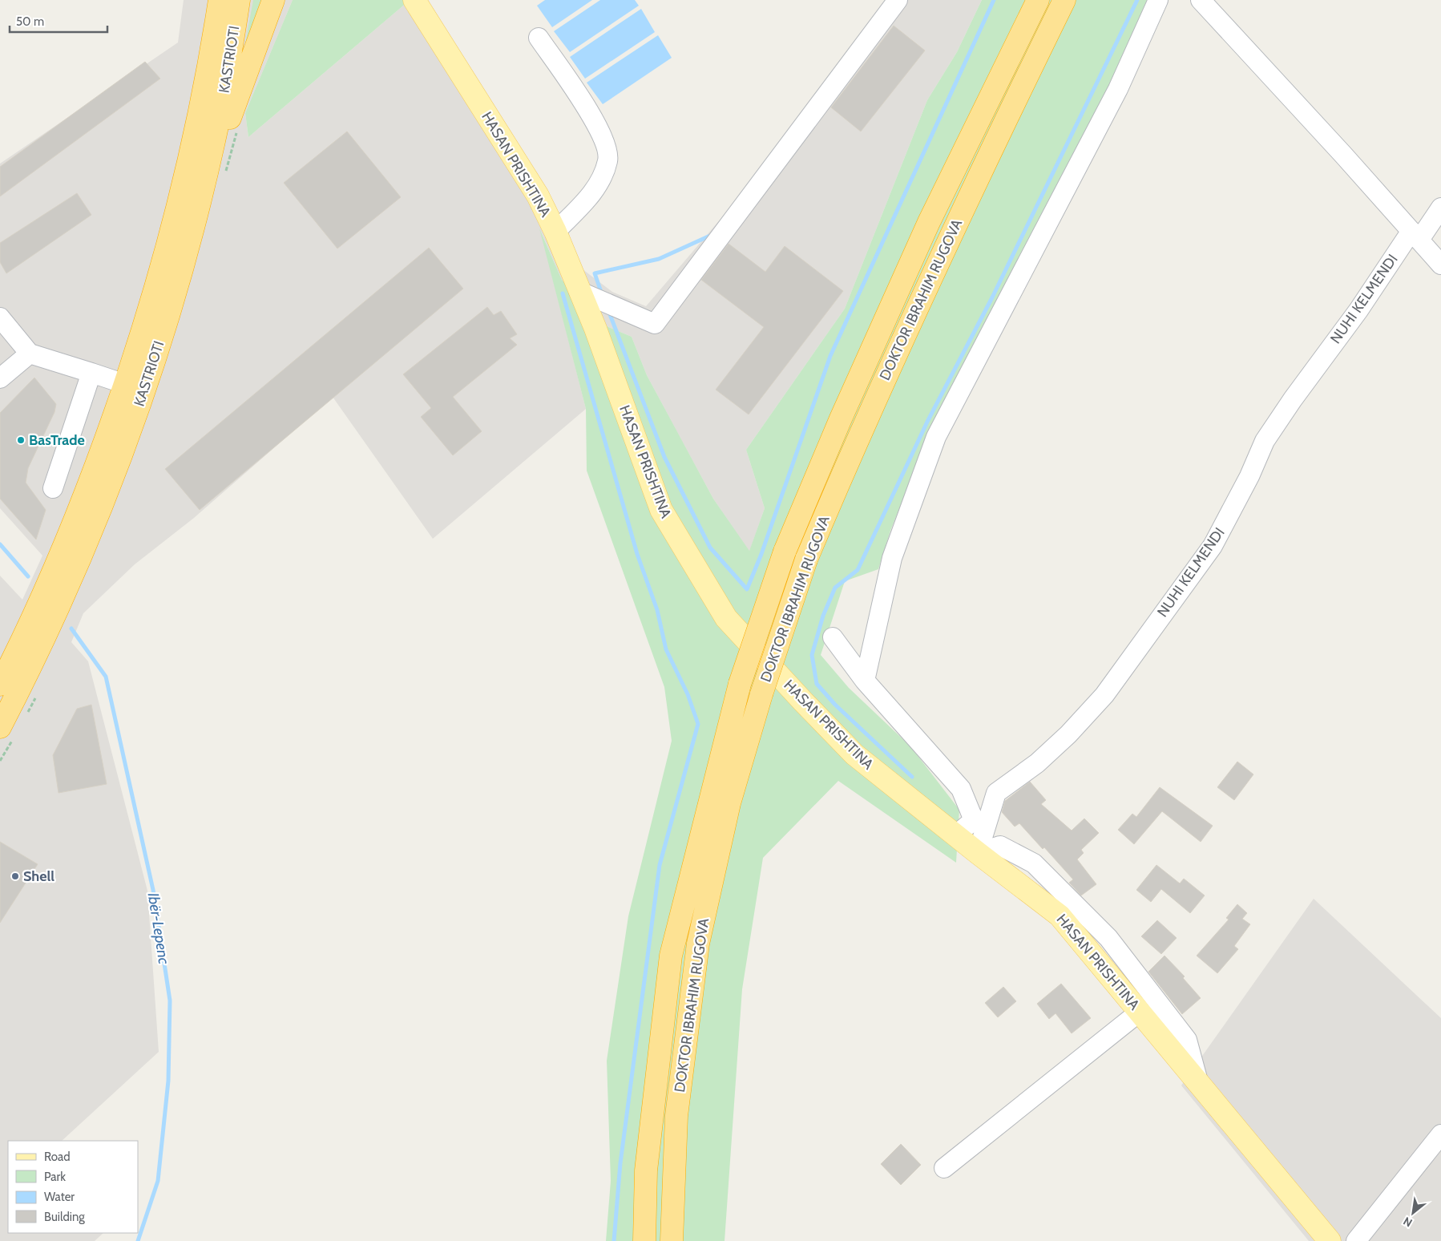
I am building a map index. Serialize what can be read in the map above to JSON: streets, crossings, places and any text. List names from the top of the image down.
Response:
{
  "streets": {
    "highway": ["KASTRIOTI", "DOKTOR IBRAHIM RUGOVA"],
    "main road": ["HASAN PRISHTINA"],
    "street": ["NUHI KELMENDI"]
  },
  "crossings": [
    ["HASAN PRISHTINA", "NUHI KELMENDI"]
  ],
  "water": ["Ibër-Lepenc"],
  "places": ["BasTrade", "Shell"],
  "legend": [
    "Road",
    "Park",
    "Water",
    "Building"
  ],
  "scale_bar": "50 m",
  "north": "bottom left"
}
